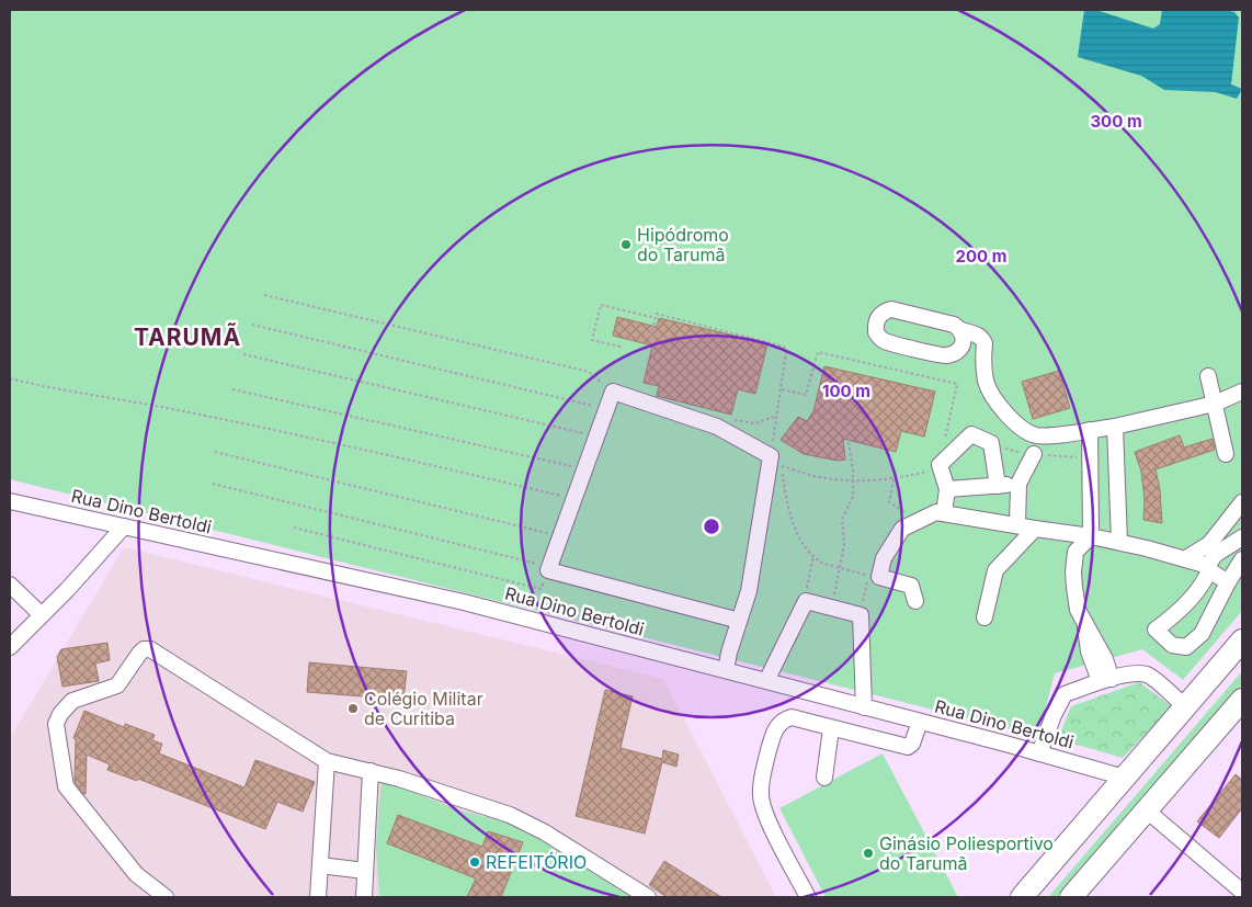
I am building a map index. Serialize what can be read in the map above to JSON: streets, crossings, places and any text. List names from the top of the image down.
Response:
{
  "streets": {
    "street": ["Rua Dino Bertoldi"]
  },
  "districts": ["TARUMÃ"],
  "places": [
    "Hipódromo do Tarumã",
    "Colégio Militar de Curitiba",
    "Ginásio Poliesportivo do Tarumã",
    "REFEITÓRIO"
  ],
  "rings": ["300 m", "200 m", "100 m"]
}
